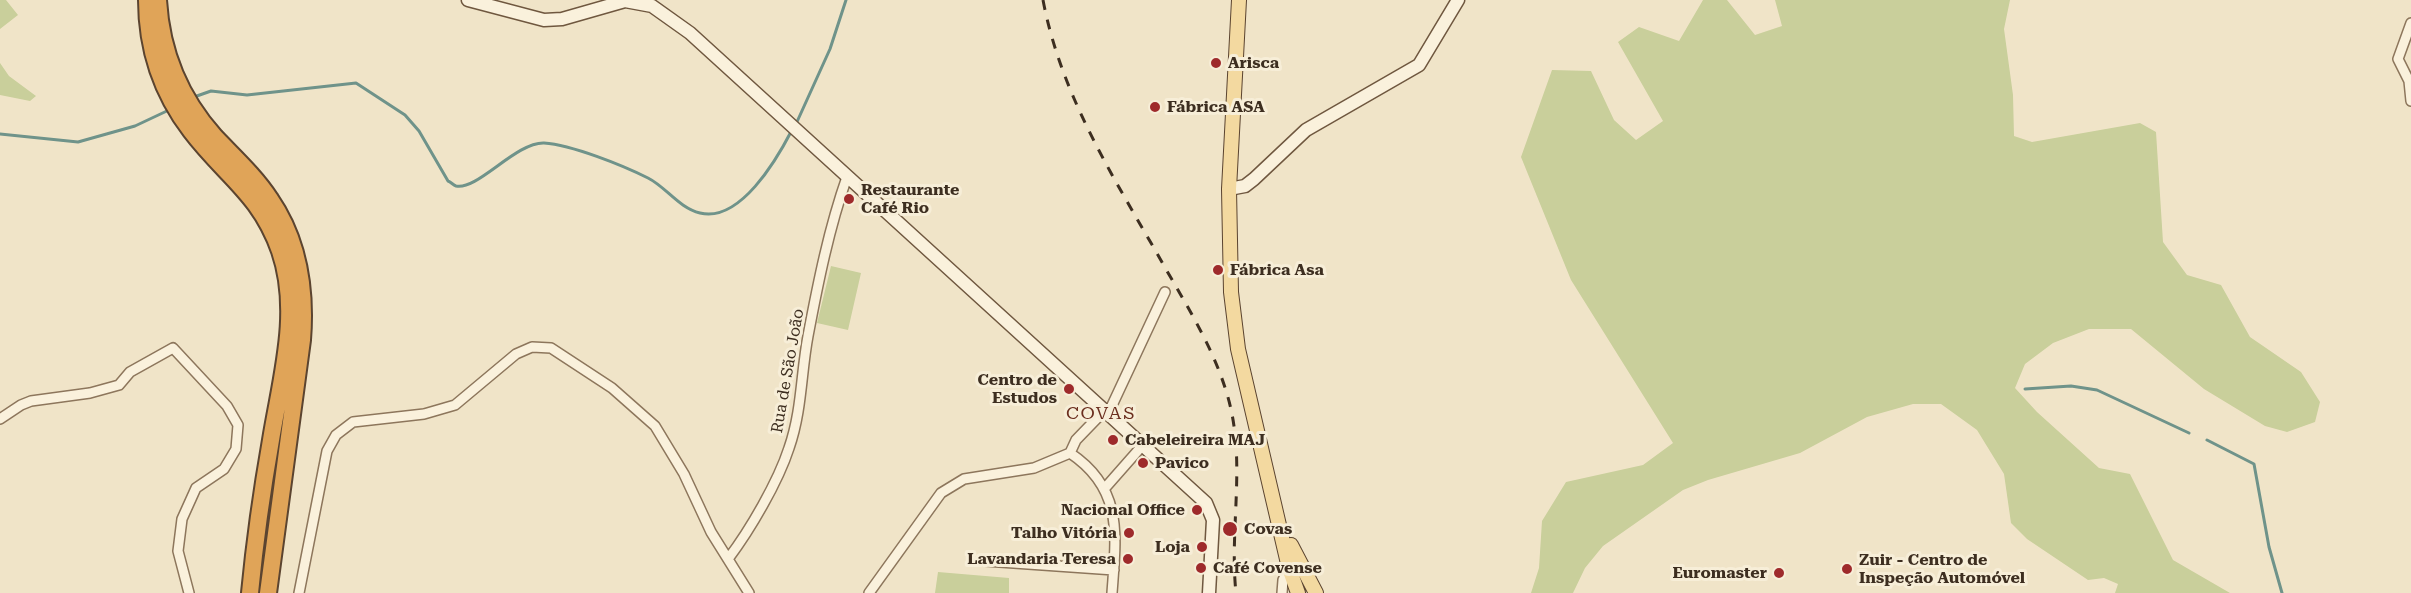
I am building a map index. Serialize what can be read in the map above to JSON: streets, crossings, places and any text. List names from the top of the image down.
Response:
{
  "streets": {
    "street": ["Rua de São João"]
  },
  "districts": ["COVAS"],
  "places": [
    "Arisca",
    "Fábrica ASA",
    "Restaurante Café Rio",
    "Fábrica Asa",
    "Centro de Estudos",
    "Cabeleireira MAJ",
    "Pavico",
    "Nacional Office",
    "Covas",
    "Talho Vitória",
    "Loja",
    "Lavandaria Teresa",
    "Café Covense",
    "Zuir - Centro de Inspeção Automóvel",
    "Euromaster"
  ]
}
